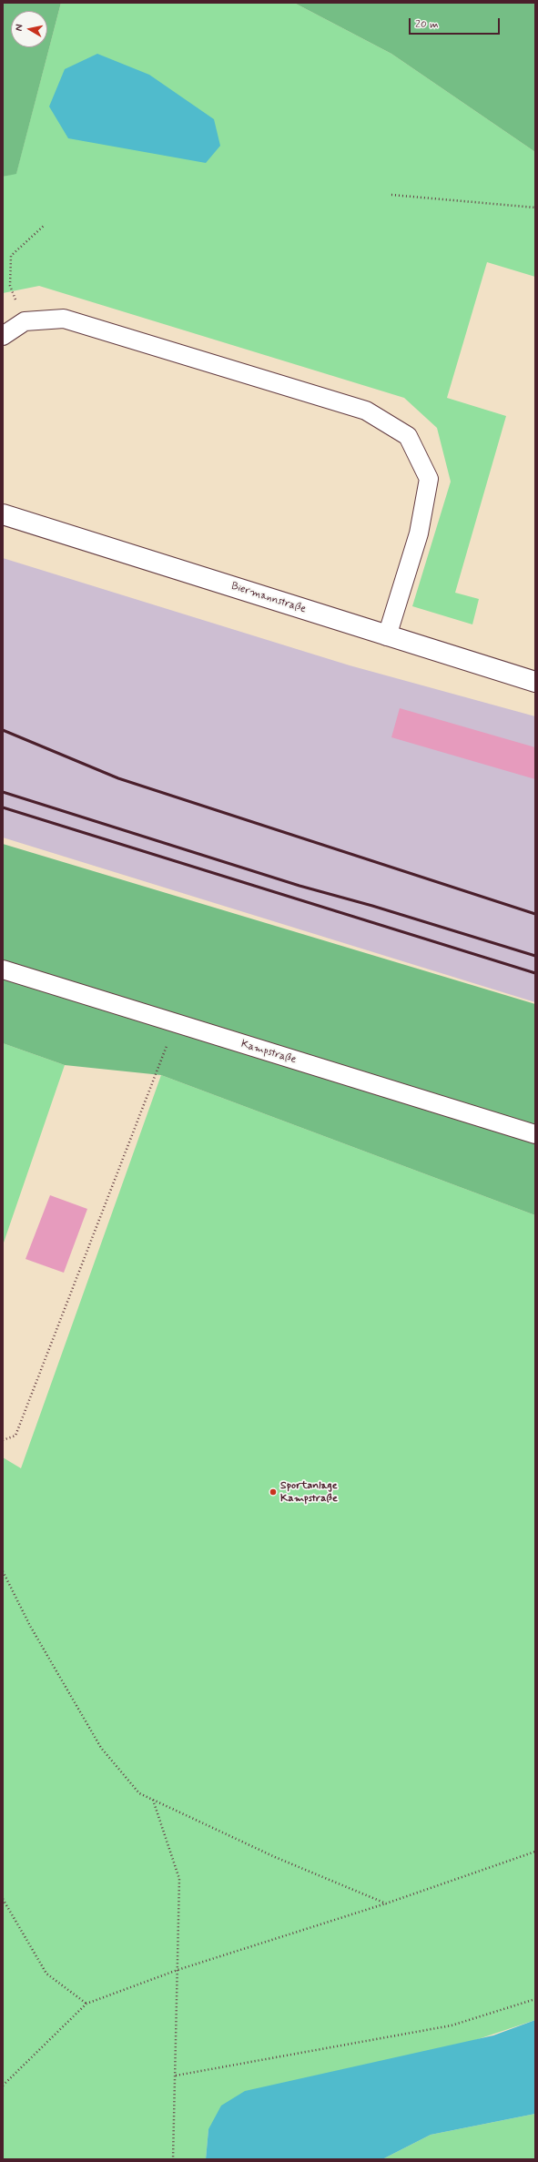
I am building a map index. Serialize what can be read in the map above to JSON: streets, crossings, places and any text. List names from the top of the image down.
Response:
{
  "streets": {
    "street": ["Biermannstraße"],
    "lane": ["Kampstraße"]
  },
  "places": ["Sportanlage Kampstraße"],
  "scale_bar": "20 m",
  "north": "left"
}
